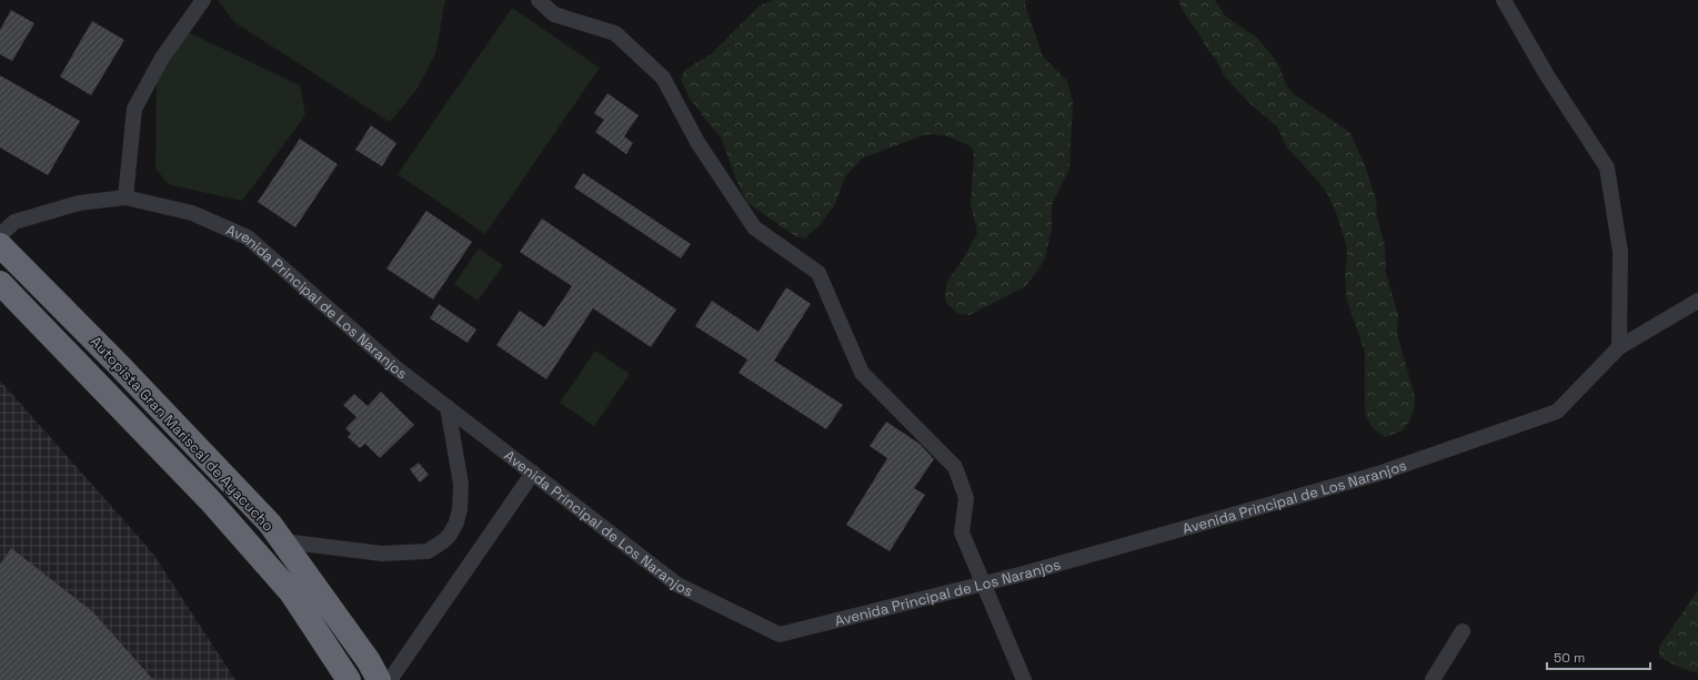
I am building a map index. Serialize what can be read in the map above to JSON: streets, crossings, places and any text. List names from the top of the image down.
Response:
{
  "streets": {
    "highway": ["Autopista Gran Mariscal de Ayacucho"],
    "street": ["Avenida Principal de Los Naranjos"]
  },
  "scale_bar": "50 m"
}
